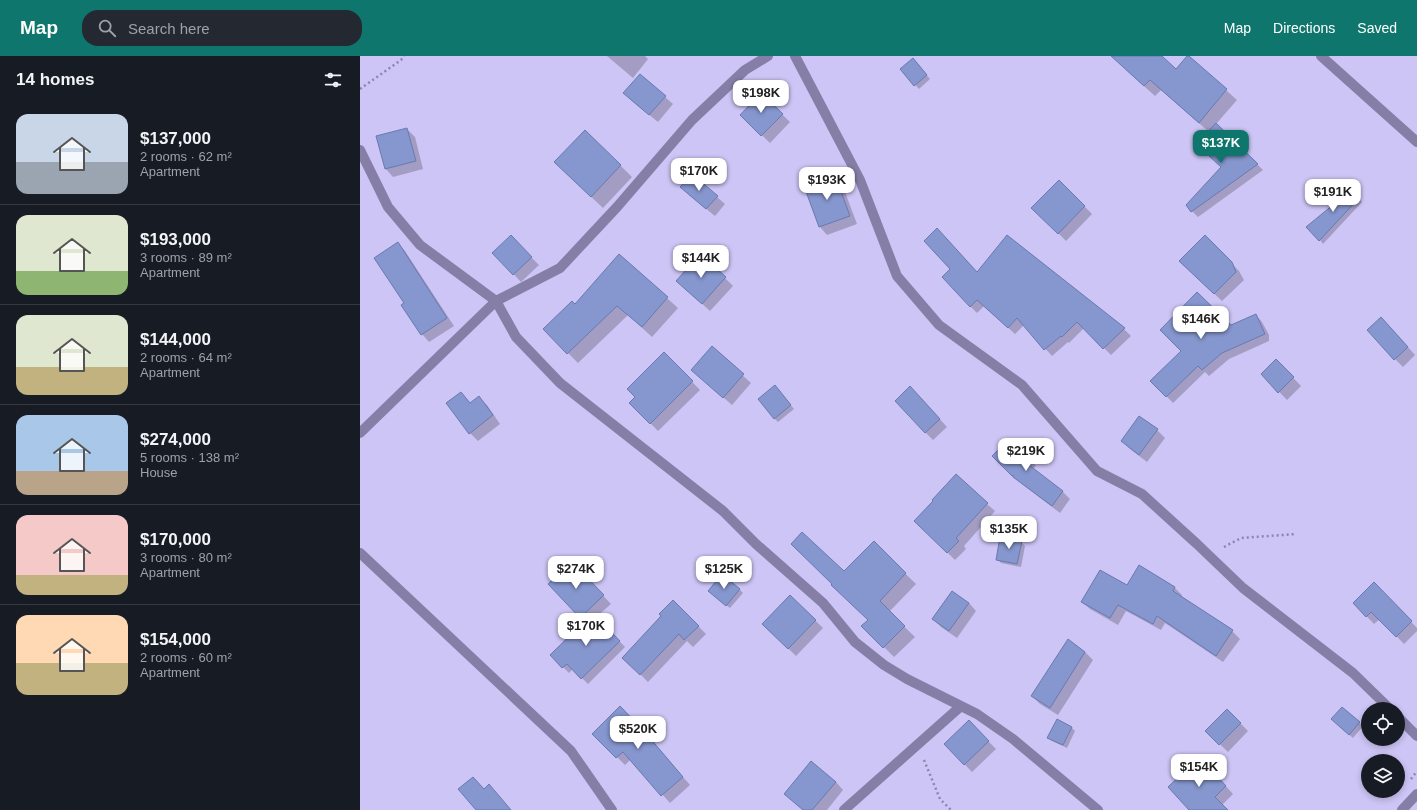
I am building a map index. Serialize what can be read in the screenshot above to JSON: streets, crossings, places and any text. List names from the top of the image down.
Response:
{
  "page": {
    "header": "Map",
    "search": "Search here",
    "nav": ["Map", "Directions", "Saved"],
    "heading": "14 homes",
    "price": [
      "$198K",
      "$137K",
      "$170K",
      "$193K",
      "$191K",
      "$144K",
      "$146K",
      "$219K",
      "$135K",
      "$274K",
      "$125K",
      "$170K",
      "$520K",
      "$154K"
    ],
    "list": [
      {
        "name": "$137,000",
        "note": "2 rooms · 62 m² · Apartment"
      },
      {
        "name": "$193,000",
        "note": "3 rooms · 89 m² · Apartment"
      },
      {
        "name": "$144,000",
        "note": "2 rooms · 64 m² · Apartment"
      },
      {
        "name": "$274,000",
        "note": "5 rooms · 138 m² · House"
      },
      {
        "name": "$170,000",
        "note": "3 rooms · 80 m² · Apartment"
      },
      {
        "name": "$154,000",
        "note": "2 rooms · 60 m² · Apartment"
      }
    ]
  }
}
